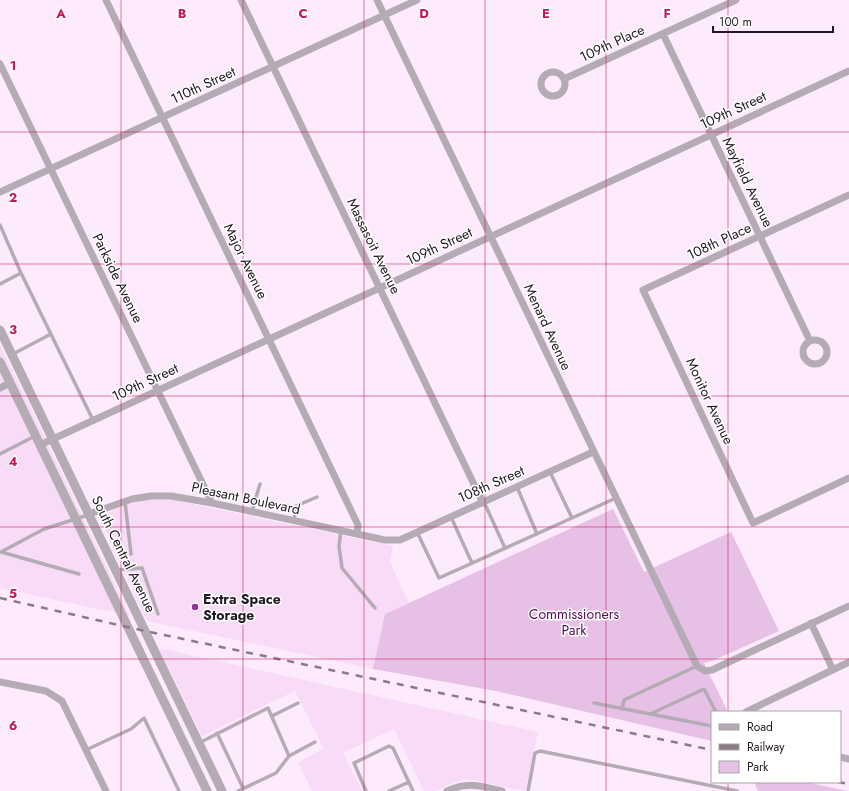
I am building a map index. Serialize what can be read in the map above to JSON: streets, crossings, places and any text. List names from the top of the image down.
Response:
{
  "streets": {
    "street": [
      "109th Place",
      "110th Street",
      "109th Street",
      "Mayfield Avenue",
      "108th Place",
      "Massasoit Avenue",
      "Major Avenue",
      "Parkside Avenue",
      "Menard Avenue",
      "Monitor Avenue",
      "108th Street",
      "Pleasant Boulevard",
      "South Central Avenue"
    ]
  },
  "crossings": [
    ["109th Place", "Mayfield Avenue"],
    ["110th Street", "Massasoit Avenue"],
    ["110th Street", "Major Avenue"],
    ["110th Street", "Parkside Avenue"],
    ["110th Street", "Menard Avenue"],
    ["109th Street", "Mayfield Avenue"],
    ["109th Street", "Massasoit Avenue"],
    ["109th Street", "Major Avenue"],
    ["109th Street", "Parkside Avenue"],
    ["109th Street", "Menard Avenue"],
    ["109th Street", "South Central Avenue"],
    ["Mayfield Avenue", "108th Place"],
    ["108th Place", "Monitor Avenue"],
    ["Massasoit Avenue", "108th Street"],
    ["Major Avenue", "Pleasant Boulevard"],
    ["Parkside Avenue", "Pleasant Boulevard"],
    ["Menard Avenue", "108th Street"],
    ["108th Street", "Pleasant Boulevard"],
    ["Pleasant Boulevard", "South Central Avenue"]
  ],
  "parks": ["Commissioners Park"],
  "places": ["Extra Space Storage"],
  "legend": ["Road", "Railway", "Park"],
  "scale_bar": "100 m",
  "grid": {
    "columns": [
      "A",
      "B",
      "C",
      "D",
      "E",
      "F"
    ],
    "rows": [
      "1",
      "2",
      "3",
      "4",
      "5",
      "6"
    ]
  }
}
